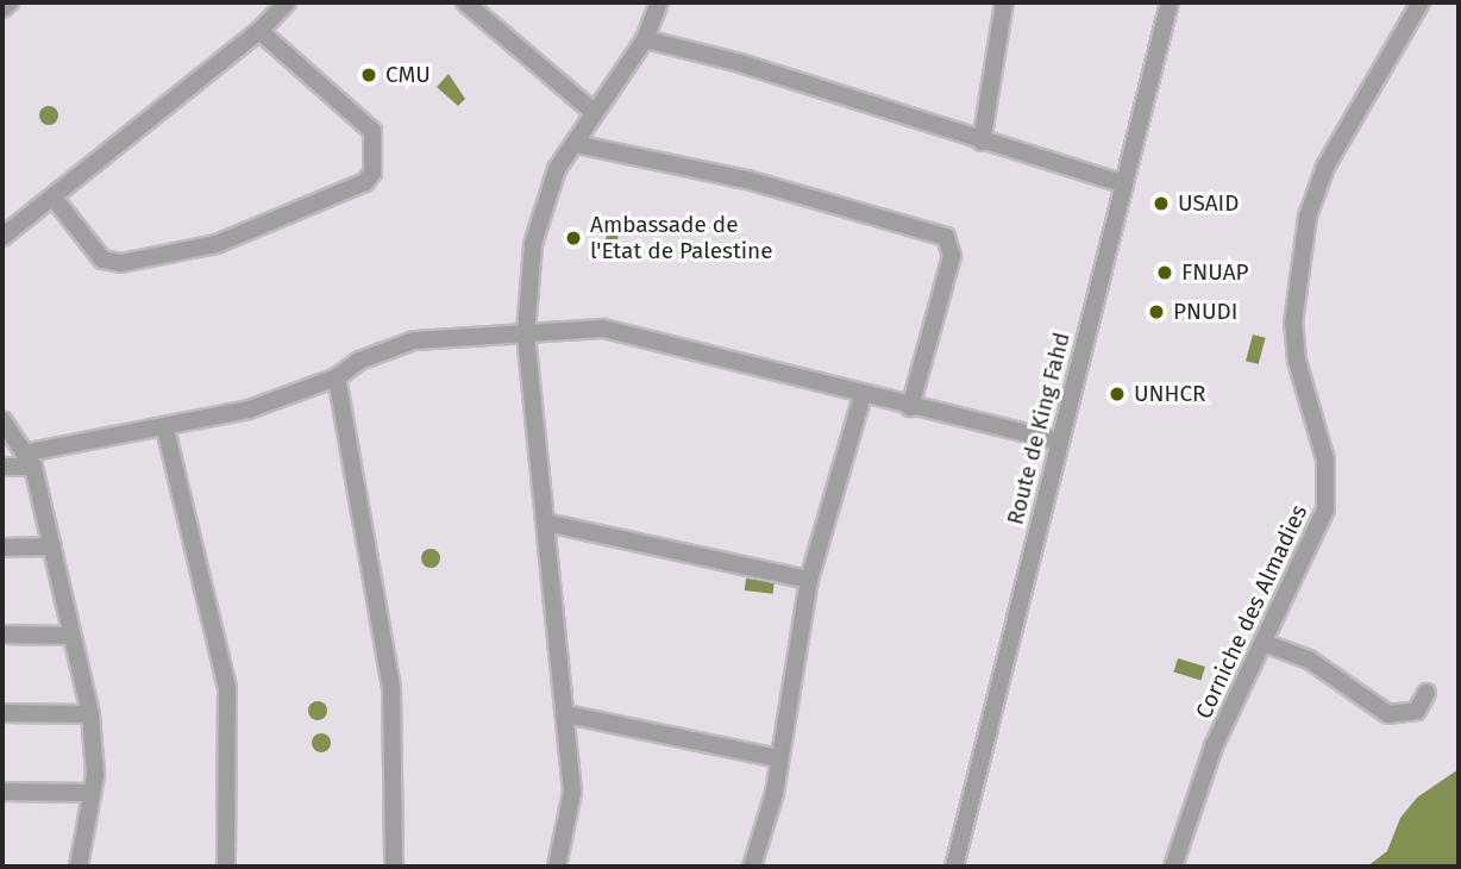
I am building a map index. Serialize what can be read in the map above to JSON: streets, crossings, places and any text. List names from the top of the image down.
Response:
{
  "streets": {
    "street": ["Route de King Fahd", "Corniche des Almadies"]
  },
  "places": [
    "CMU",
    "USAID",
    "Ambassade de l'Etat de Palestine",
    "FNUAP",
    "PNUDI",
    "UNHCR"
  ]
}
